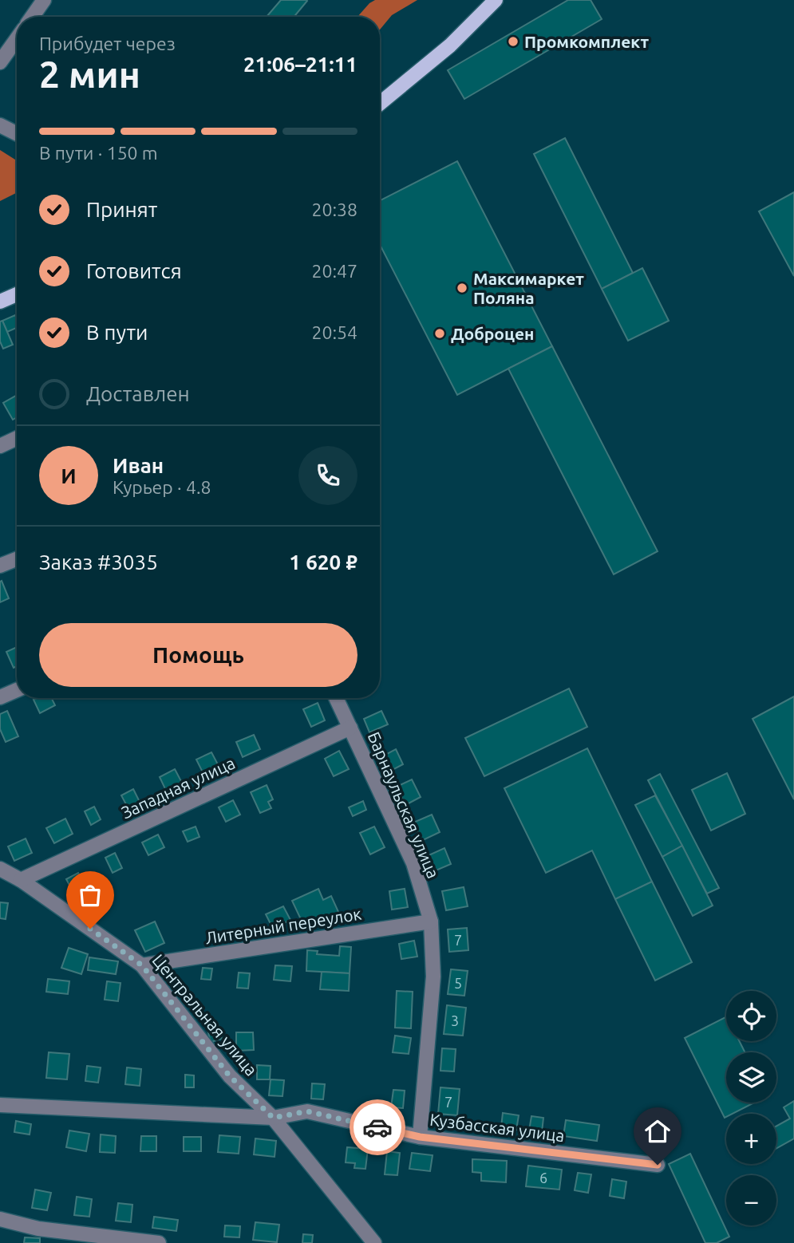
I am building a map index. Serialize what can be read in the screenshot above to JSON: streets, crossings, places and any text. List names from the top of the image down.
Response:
{
  "streets": {
    "street": [
      "Западная улица",
      "Барнаульская улица",
      "Литерный переулок",
      "Центральная улица",
      "Кузбасская улица"
    ]
  },
  "crossings": [
    ["Западная улица", "Барнаульская улица"],
    ["Западная улица", "Центральная улица"],
    ["Барнаульская улица", "Литерный переулок"],
    ["Барнаульская улица", "Кузбасская улица"],
    ["Литерный переулок", "Центральная улица"],
    ["Центральная улица", "Кузбасская улица"]
  ],
  "places": ["Промкомплект", "Максимаркет Поляна", "Доброцен"],
  "house_numbers": [
    "7",
    "5",
    "3",
    "7",
    "6"
  ],
  "page": {
    "heading": ["2 мин", "Прибудет через", "21:06–21:11"],
    "panel": [
      "Иван",
      "Курьер · 4.8",
      "Заказ #3035",
      "1 620 ₽"
    ],
    "bar": "В пути · 150 m",
    "list": [
      ["Принят", "20:38"],
      ["Готовится", "20:47"],
      ["В пути", "20:54"],
      "Доставлен"
    ],
    "round": "И",
    "buttons": "Помощь",
    "map_buttons": ["+", "−"]
  }
}
